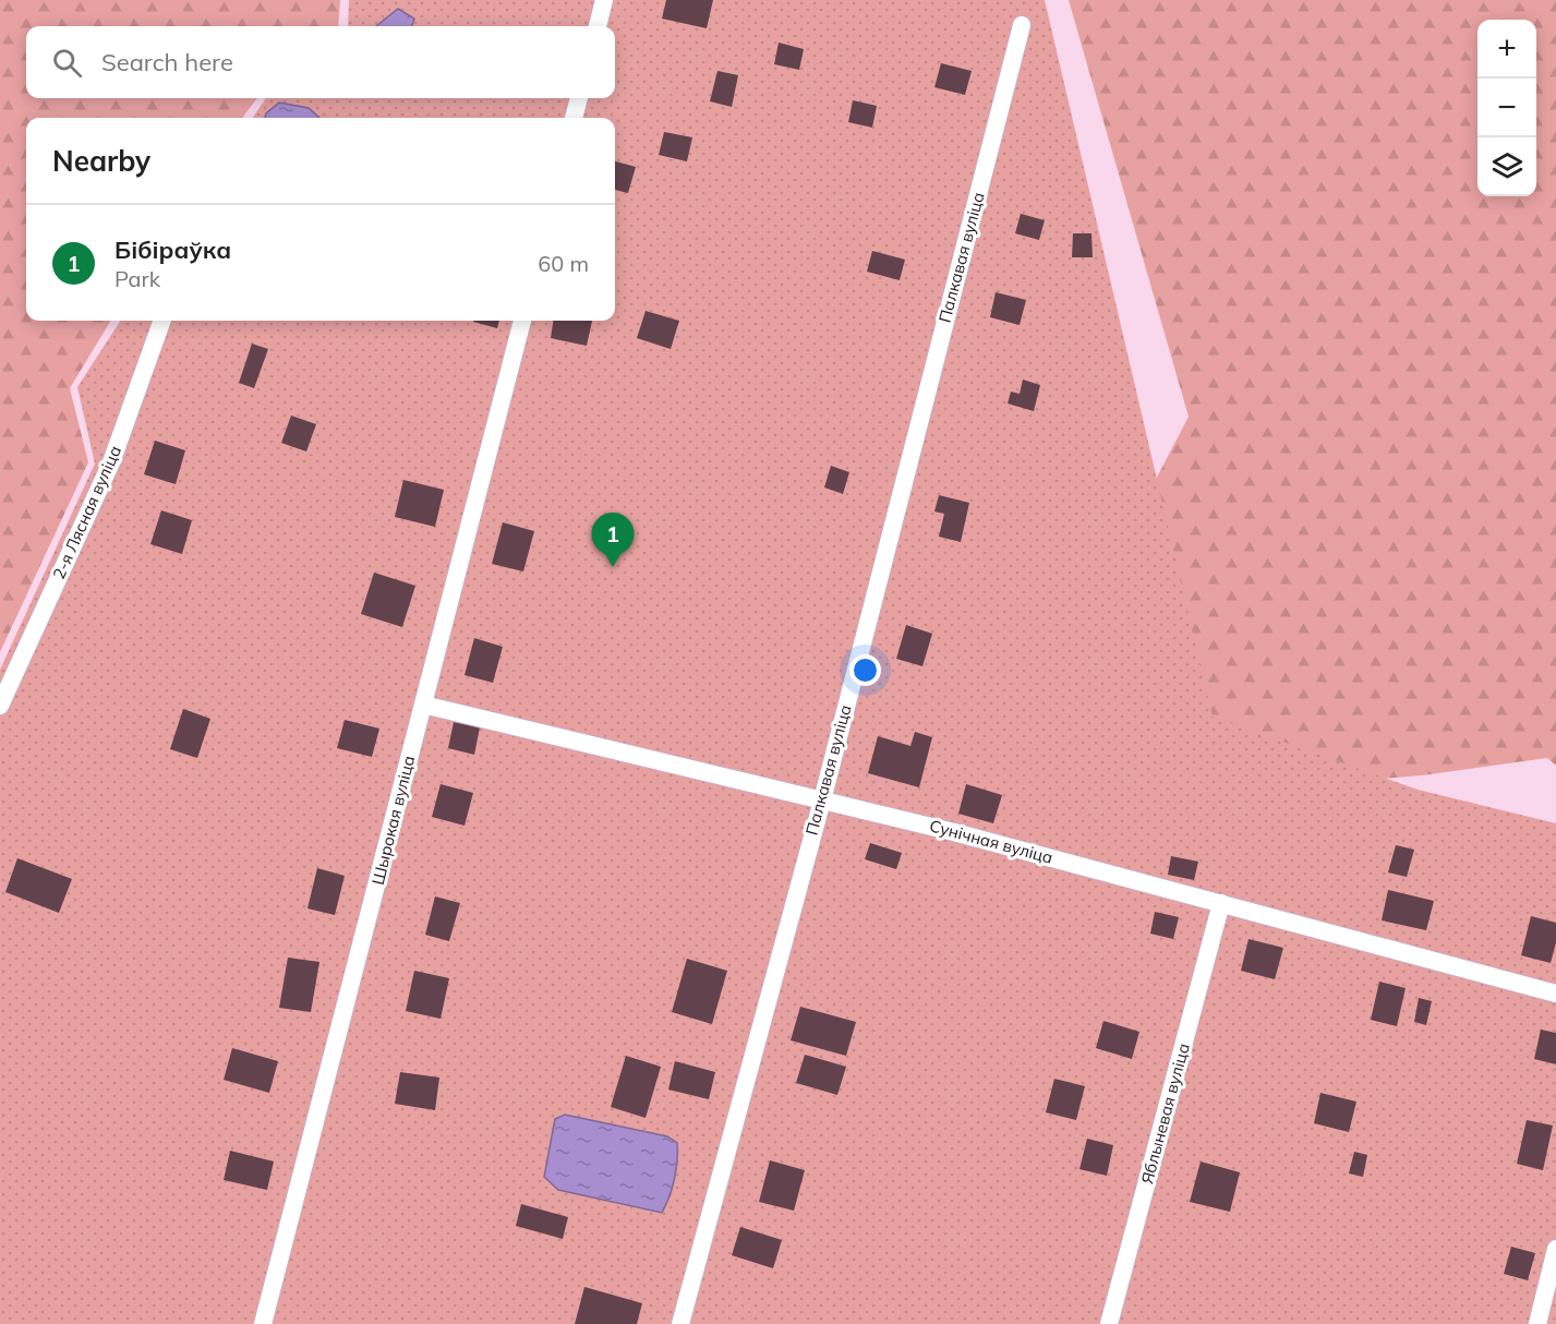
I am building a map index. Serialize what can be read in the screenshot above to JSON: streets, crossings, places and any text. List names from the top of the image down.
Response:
{
  "streets": {
    "lane": [
      "Палкавая вуліца",
      "2-я Лясная вуліца",
      "Шырокая вуліца",
      "Сунічная вуліца",
      "Яблыневая вуліца"
    ]
  },
  "crossings": [
    ["Палкавая вуліца", "Сунічная вуліца"],
    ["Шырокая вуліца", "Сунічная вуліца"],
    ["Сунічная вуліца", "Яблыневая вуліца"]
  ],
  "page": {
    "map_buttons": ["+", "−"],
    "search": "Search here",
    "heading": "Nearby",
    "list": [
      {
        "mark": "1",
        "name": "Бібіраўка",
        "note": "Park",
        "value": "60 m"
      }
    ],
    "pins": "1"
  }
}
